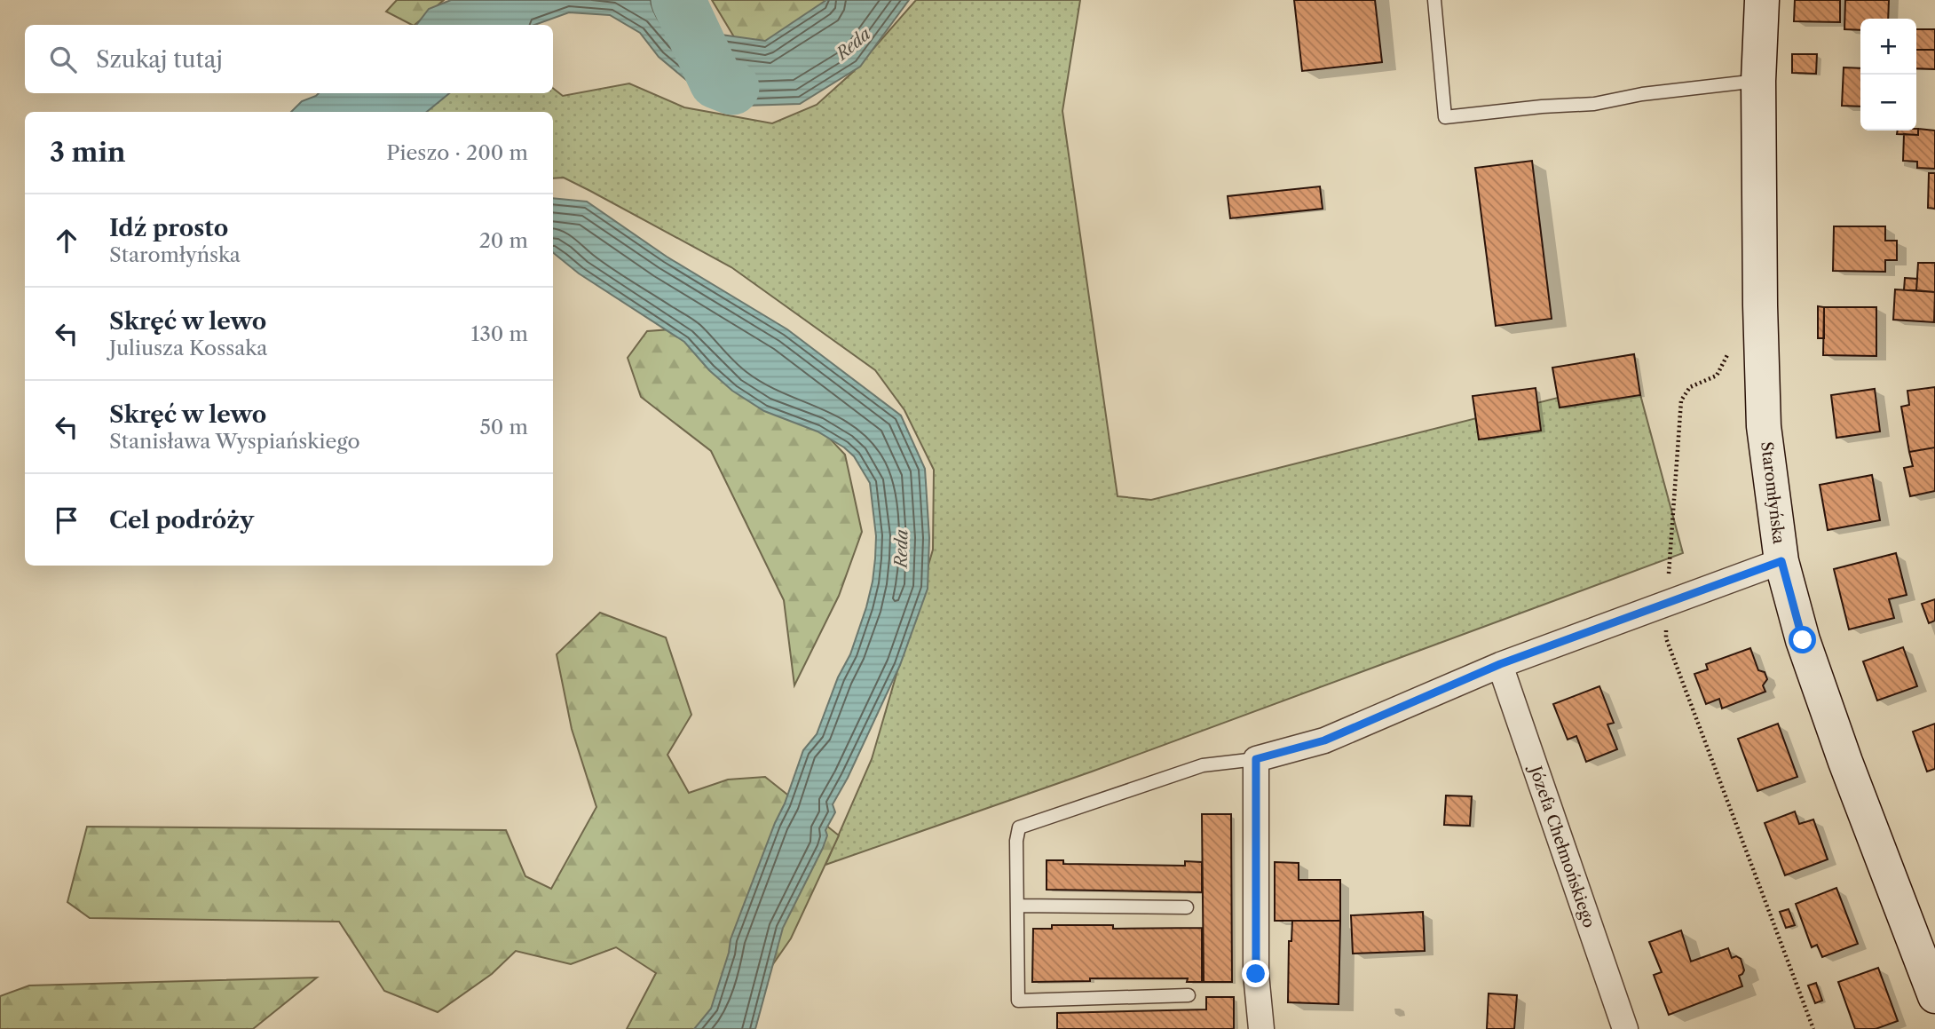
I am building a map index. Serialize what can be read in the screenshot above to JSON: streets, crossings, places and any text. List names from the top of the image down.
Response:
{
  "streets": {
    "main road": ["Staromłyńska"],
    "street": ["Józefa Chełmońskiego"]
  },
  "water": ["Reda"],
  "page": {
    "map_buttons": ["+", "−"],
    "search": "Szukaj tutaj",
    "heading": ["3 min", "Pieszo · 200 m"],
    "list": [
      ["Idź prosto", "Staromłyńska", "20 m"],
      ["Skręć w lewo", "Juliusza Kossaka", "130 m"],
      ["Skręć w lewo", "Stanisława Wyspiańskiego", "50 m"],
      "Cel podróży"
    ]
  }
}
